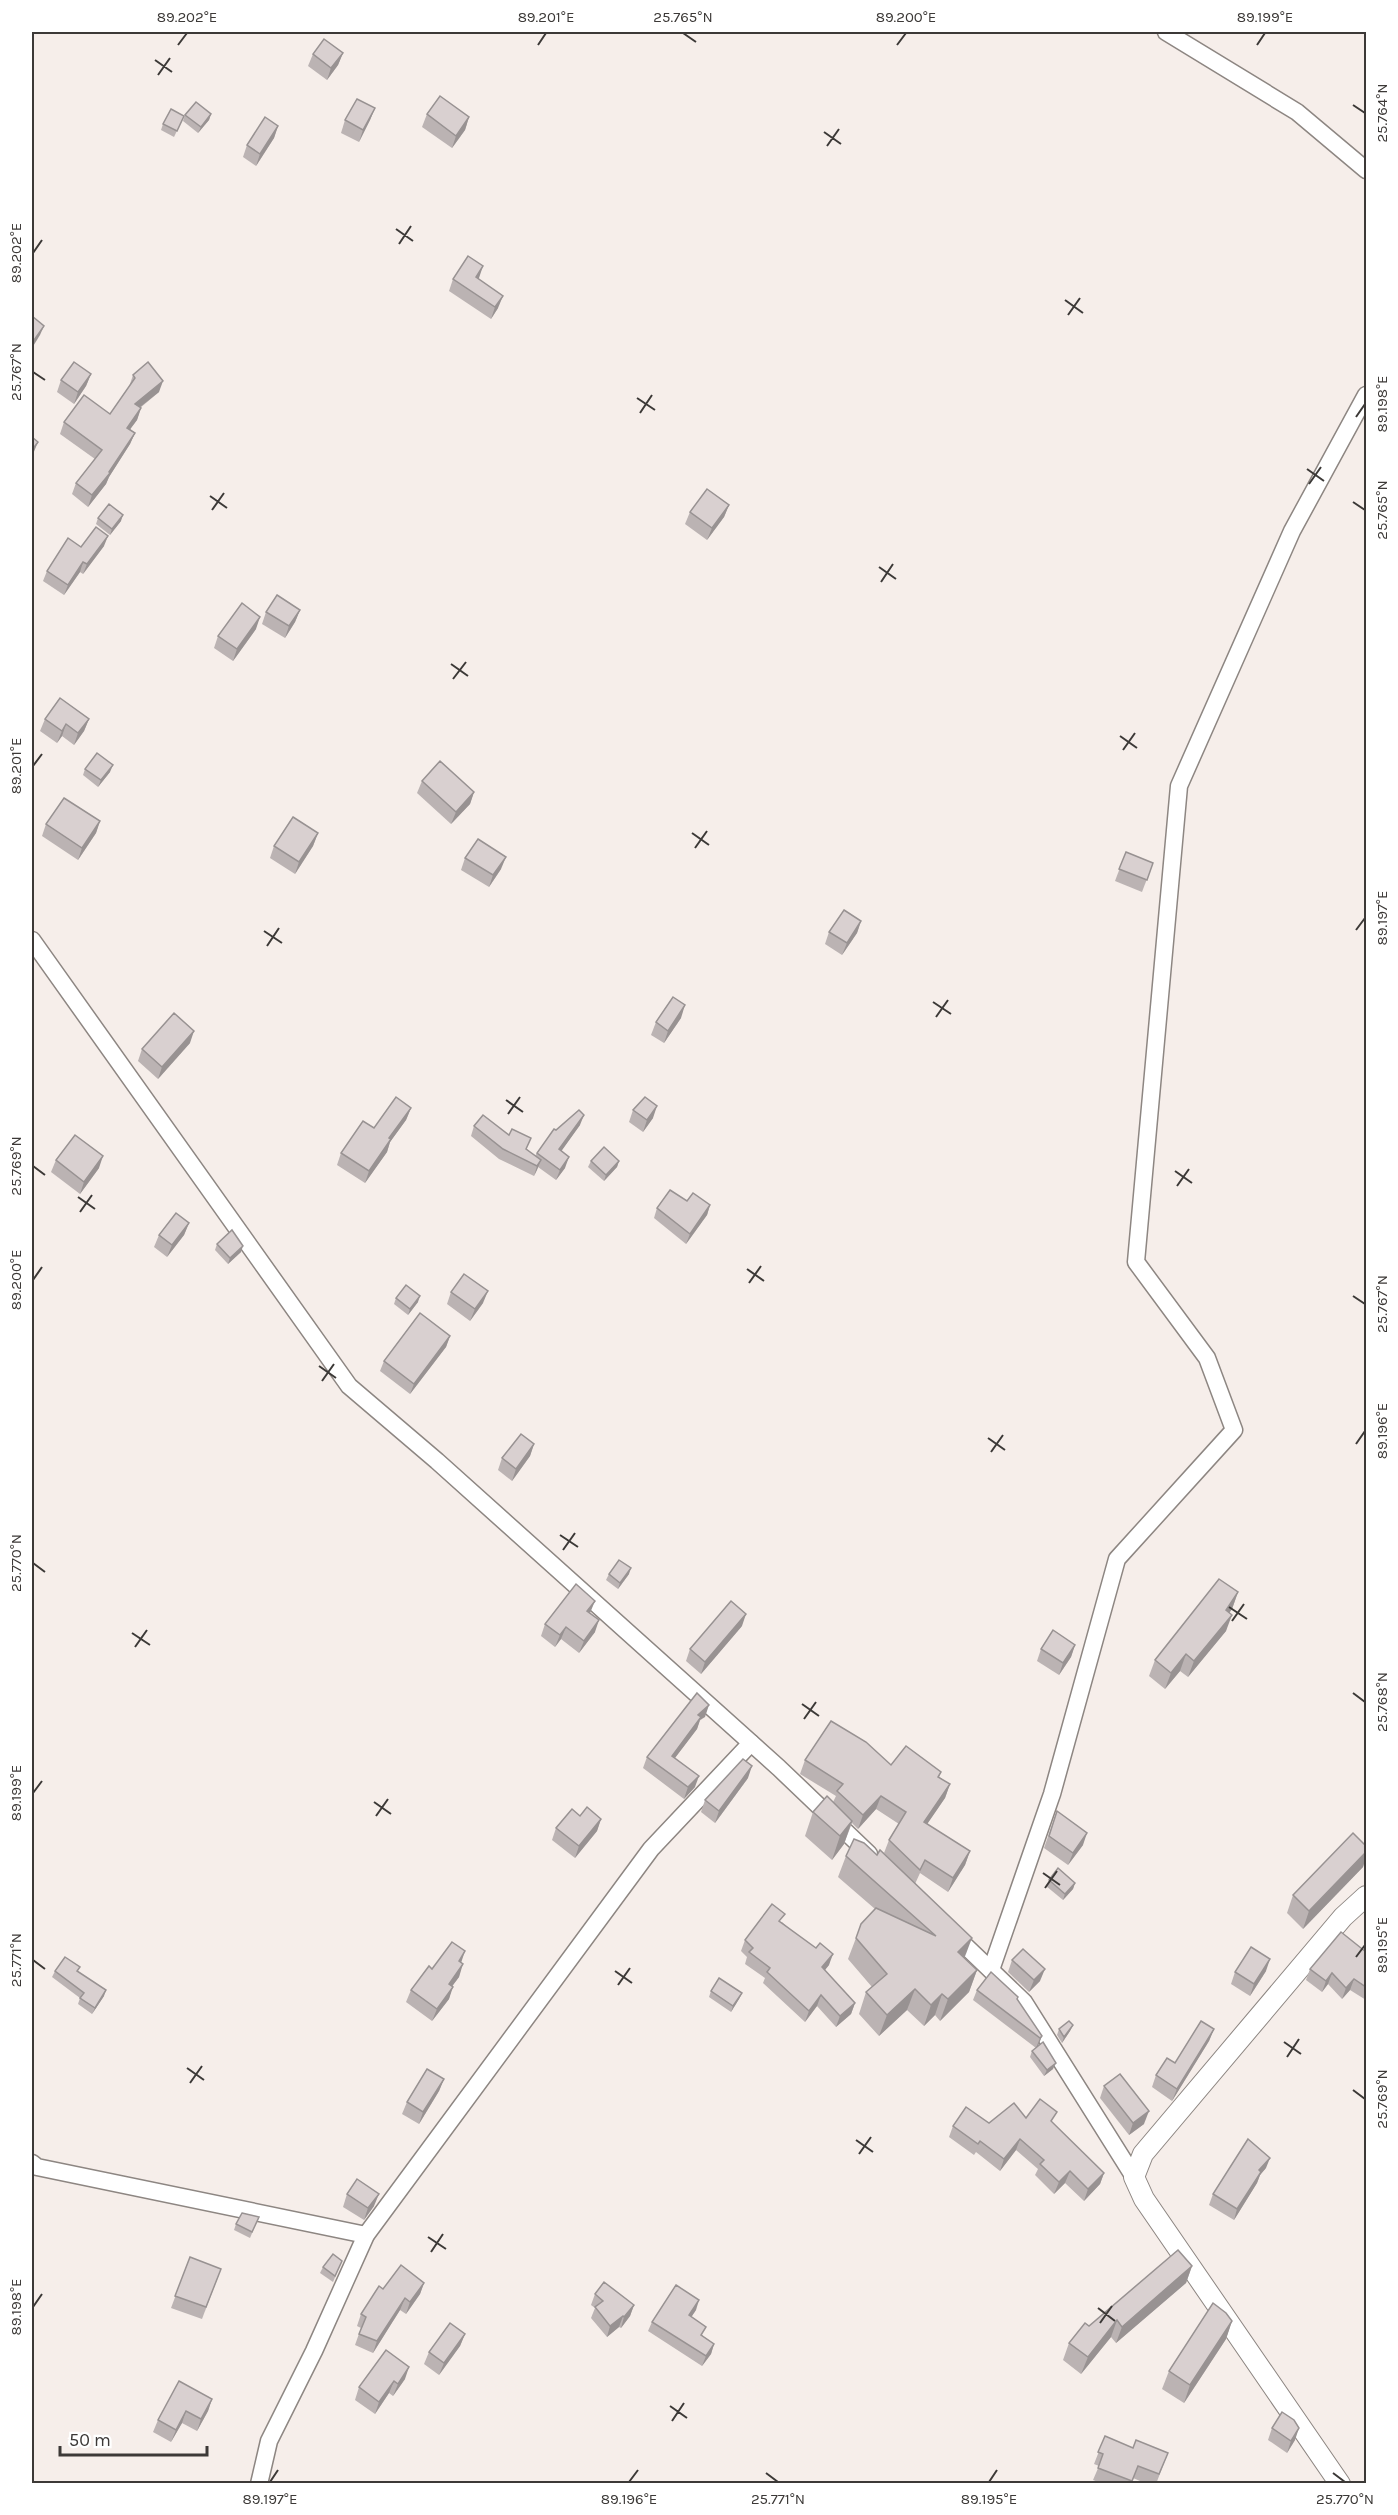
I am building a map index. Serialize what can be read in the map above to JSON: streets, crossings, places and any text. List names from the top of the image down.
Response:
{
  "scale_bar": "50 m",
  "coordinates": [
    "89.202°E",
    "89.201°E",
    "25.765°N",
    "89.200°E",
    "89.199°E",
    "25.764°N",
    "25.767°N",
    "89.198°E",
    "89.197°E",
    "25.769°N",
    "89.196°E",
    "25.770°N",
    "25.768°N",
    "89.195°E",
    "25.771°N"
  ]
}
